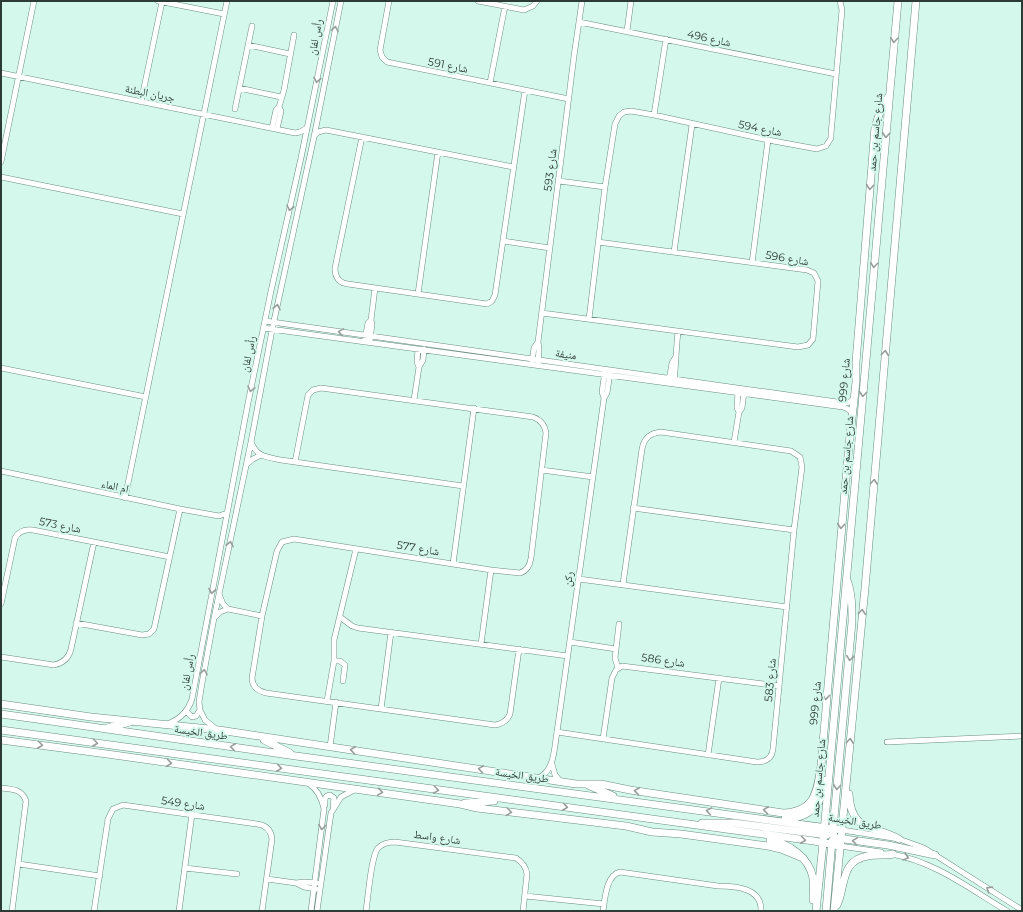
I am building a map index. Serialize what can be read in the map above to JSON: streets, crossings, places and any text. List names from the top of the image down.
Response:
{
  "streets": {
    "main road": ["شارع جاسم بن حمد", "شارع 999", "طريق الخيسة"],
    "street": [
      "رأس لفان",
      "شارع 496",
      "شارع 591",
      "جريان البطنة",
      "شارع 594",
      "شارع 593",
      "شارع 596",
      "منيفة",
      "ام الماء",
      "شارع 573",
      "شارع 577",
      "ركن",
      "شارع 586",
      "شارع 583",
      "شارع 549",
      "شارع واسط"
    ]
  },
  "crossings": [
    ["رأس لفان", "منيفة"],
    ["رأس لفان", "ام الماء"],
    ["شارع 496", "شارع 594"],
    ["شارع 496", "شارع 593"],
    ["شارع 591", "شارع 593"],
    ["شارع 594", "شارع 596"],
    ["شارع جاسم بن حمد", "شارع 999"],
    ["شارع جاسم بن حمد", "طريق الخيسة"],
    ["شارع 593", "شارع 596"],
    ["شارع 593", "منيفة"],
    ["منيفة", "شارع 999"],
    ["منيفة", "ركن"],
    ["شارع 999", "طريق الخيسة"],
    ["ركن", "شارع 583"],
    ["ركن", "طريق الخيسة"],
    ["شارع 586", "شارع 583"]
  ]
}
